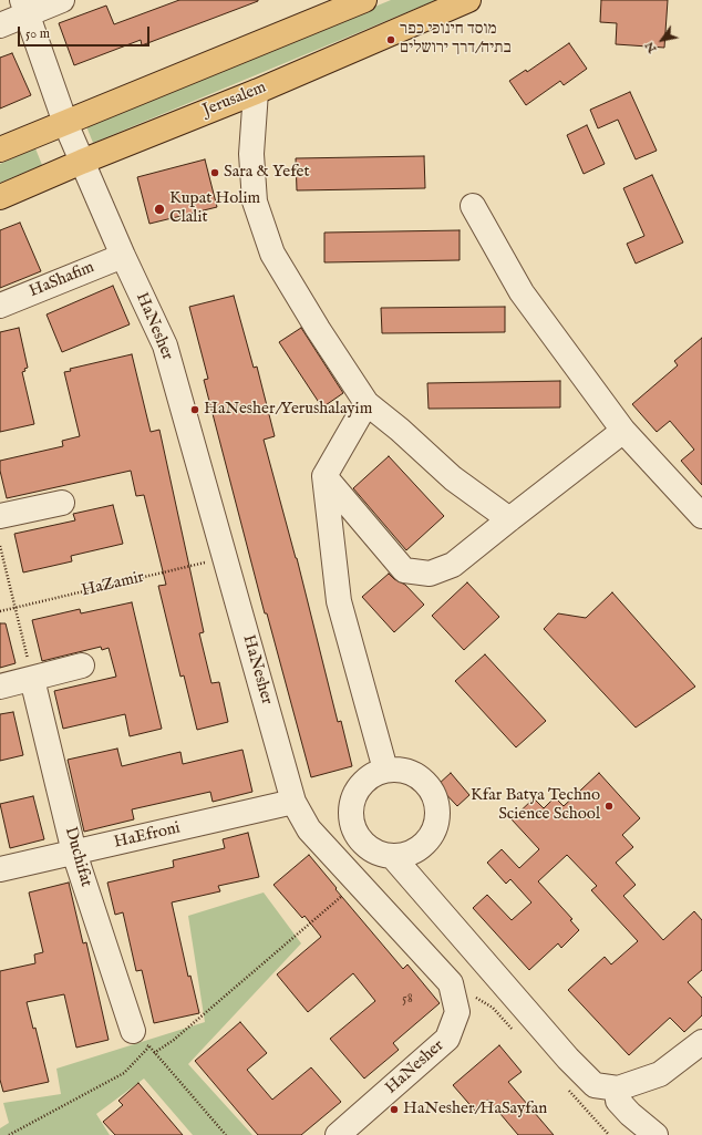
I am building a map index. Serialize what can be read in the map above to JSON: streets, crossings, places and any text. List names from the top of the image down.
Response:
{
  "streets": {
    "main road": ["Jerusalem"],
    "street": [
      "HaShafim",
      "HaNesher",
      "HaEfroni",
      "Duchifat"
    ],
    "path": ["HaZamir"]
  },
  "crossings": [
    ["Jerusalem", "HaNesher"],
    ["HaShafim", "HaNesher"],
    ["HaNesher", "HaZamir"],
    ["HaNesher", "HaEfroni"],
    ["HaEfroni", "Duchifat"]
  ],
  "places": [
    "מוסד חינוכי כפר בתיה/דרך ירושלים",
    "Sara & Yefet",
    "Kupat Holim Clalit",
    "HaNesher/Yerushalayim",
    "Kfar Batya Techno Science School",
    "HaNesher/HaSayfan"
  ],
  "house_numbers": ["58"],
  "scale_bar": "50 m",
  "north": "bottom left"
}
